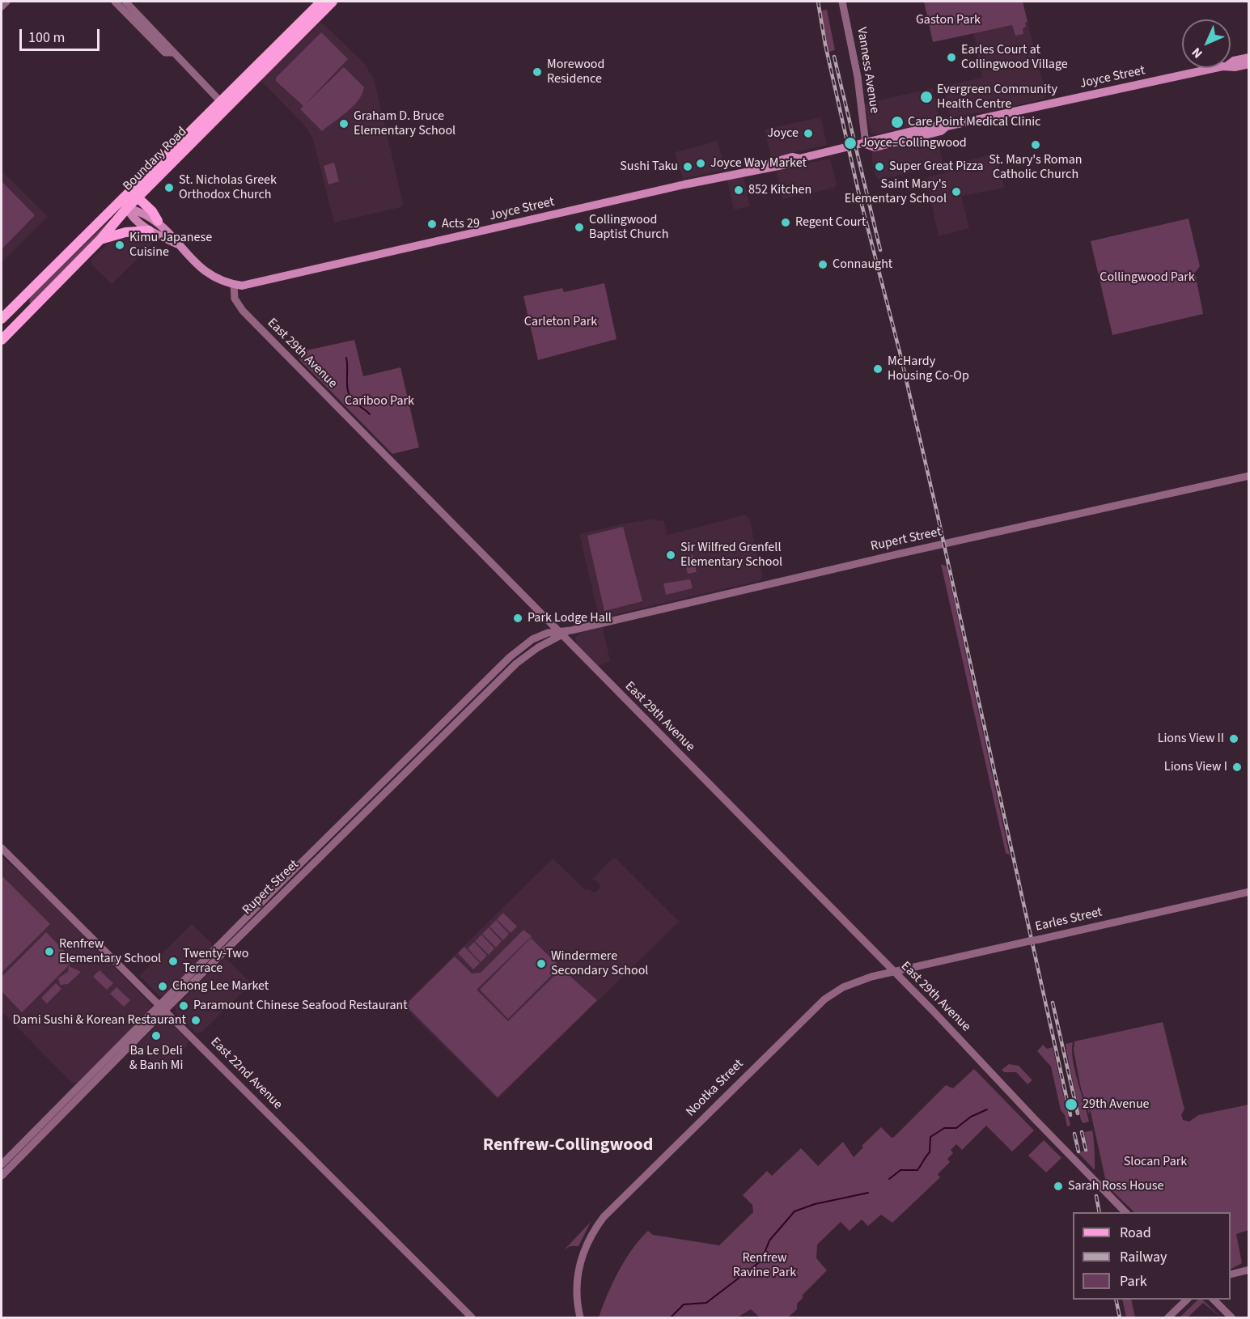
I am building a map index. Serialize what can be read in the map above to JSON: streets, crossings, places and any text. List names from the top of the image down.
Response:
{
  "streets": {
    "main road": ["Joyce Street", "Boundary Road"],
    "street": [
      "Vanness Avenue",
      "East 29th Avenue",
      "Rupert Street",
      "Earles Street",
      "East 22nd Avenue",
      "Nootka Street"
    ]
  },
  "crossings": [
    ["Vanness Avenue", "Joyce Street"],
    ["Joyce Street", "East 29th Avenue"],
    ["East 29th Avenue", "Rupert Street"],
    ["East 29th Avenue", "Earles Street"],
    ["East 29th Avenue", "Nootka Street"],
    ["Rupert Street", "East 22nd Avenue"],
    ["Earles Street", "Nootka Street"]
  ],
  "districts": ["Renfrew-Collingwood"],
  "parks": [
    "Gaston Park",
    "Collingwood Park",
    "Carleton Park",
    "Cariboo Park",
    "Slocan Park",
    "Renfrew Ravine Park"
  ],
  "places": [
    "Earles Court at Collingwood Village",
    "Morewood Residence",
    "Evergreen Community Health Centre",
    "Care Point Medical Clinic",
    "Graham D. Bruce Elementary School",
    "Joyce",
    "Joyce–Collingwood",
    "St. Mary's Roman Catholic Church",
    "Joyce Way Market",
    "Sushi Taku",
    "Super Great Pizza",
    "St. Nicholas Greek Orthodox Church",
    "852 Kitchen",
    "Saint Mary's Elementary School",
    "Regent Court",
    "Acts 29",
    "Collingwood Baptist Church",
    "Kimu Japanese Cuisine",
    "Connaught",
    "McHardy Housing Co-Op",
    "Sir Wilfred Grenfell Elementary School",
    "Park Lodge Hall",
    "Lions View II",
    "Lions View I",
    "Renfrew Elementary School",
    "Twenty-Two Terrace",
    "Windermere Secondary School",
    "Chong Lee Market",
    "Paramount Chinese Seafood Restaurant",
    "Dami Sushi & Korean Restaurant",
    "Ba Le Deli & Banh Mi",
    "29th Avenue",
    "Sarah Ross House"
  ],
  "legend": ["Road", "Railway", "Park"],
  "scale_bar": "100 m",
  "north": "bottom left"
}
